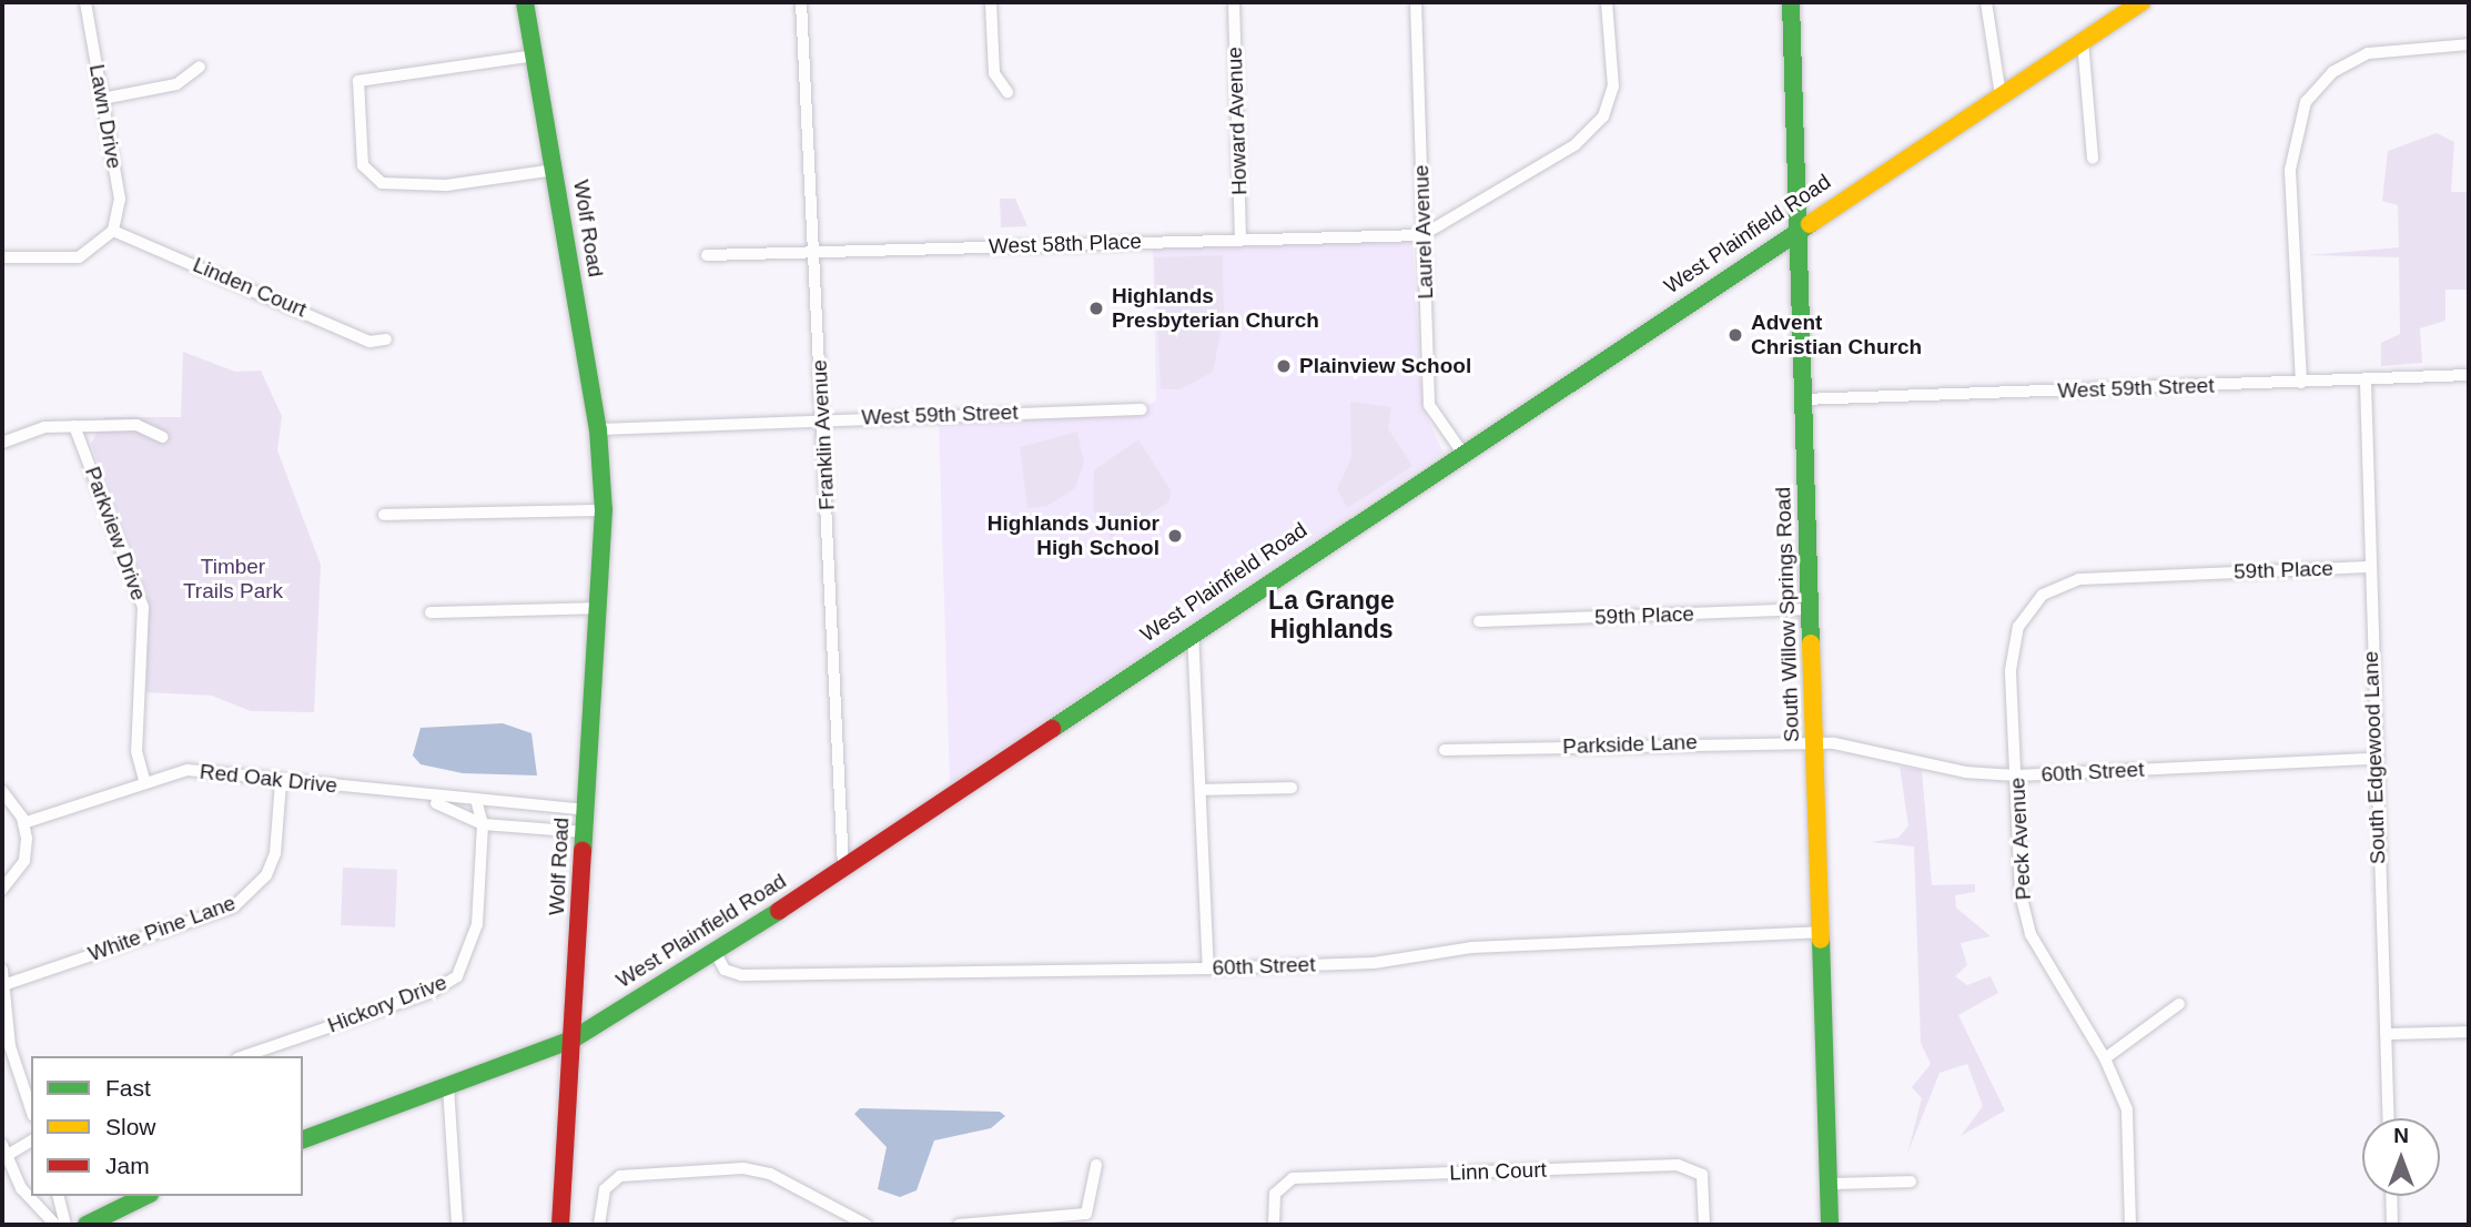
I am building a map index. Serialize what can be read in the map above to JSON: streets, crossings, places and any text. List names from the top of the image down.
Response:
{
  "streets": {
    "main road": ["Wolf Road", "West Plainfield Road", "South Willow Springs Road"],
    "street": [
      "Lawn Drive",
      "Howard Avenue",
      "Laurel Avenue",
      "West 58th Place",
      "Linden Court",
      "West 59th Street",
      "Franklin Avenue",
      "Parkview Drive",
      "59th Place",
      "Parkside Lane",
      "South Edgewood Lane",
      "60th Street",
      "Red Oak Drive",
      "Peck Avenue",
      "White Pine Lane",
      "Hickory Drive",
      "Linn Court"
    ]
  },
  "crossings": [
    ["Lawn Drive", "Linden Court"],
    ["Howard Avenue", "West 58th Place"],
    ["Wolf Road", "West Plainfield Road"],
    ["Wolf Road", "West 59th Street"],
    ["Wolf Road", "Red Oak Drive"],
    ["Laurel Avenue", "West Plainfield Road"],
    ["Laurel Avenue", "West 58th Place"],
    ["West Plainfield Road", "Franklin Avenue"],
    ["West Plainfield Road", "South Willow Springs Road"],
    ["West Plainfield Road", "60th Street"],
    ["West 58th Place", "Franklin Avenue"],
    ["West 59th Street", "Franklin Avenue"],
    ["West 59th Street", "South Willow Springs Road"],
    ["West 59th Street", "South Edgewood Lane"],
    ["Parkview Drive", "Red Oak Drive"],
    ["59th Place", "South Willow Springs Road"],
    ["59th Place", "South Edgewood Lane"],
    ["59th Place", "Peck Avenue"],
    ["South Willow Springs Road", "Parkside Lane"],
    ["South Willow Springs Road", "60th Street"],
    ["Parkside Lane", "60th Street"],
    ["South Edgewood Lane", "60th Street"],
    ["60th Street", "Peck Avenue"],
    ["Red Oak Drive", "White Pine Lane"],
    ["Red Oak Drive", "Hickory Drive"]
  ],
  "districts": ["La Grange Highlands"],
  "parks": ["Timber Trails Park"],
  "places": [
    "Highlands Presbyterian Church",
    "Advent Christian Church",
    "Plainview School",
    "Highlands Junior High School"
  ],
  "legend": ["Fast", "Slow", "Jam"],
  "north": "top"
}
